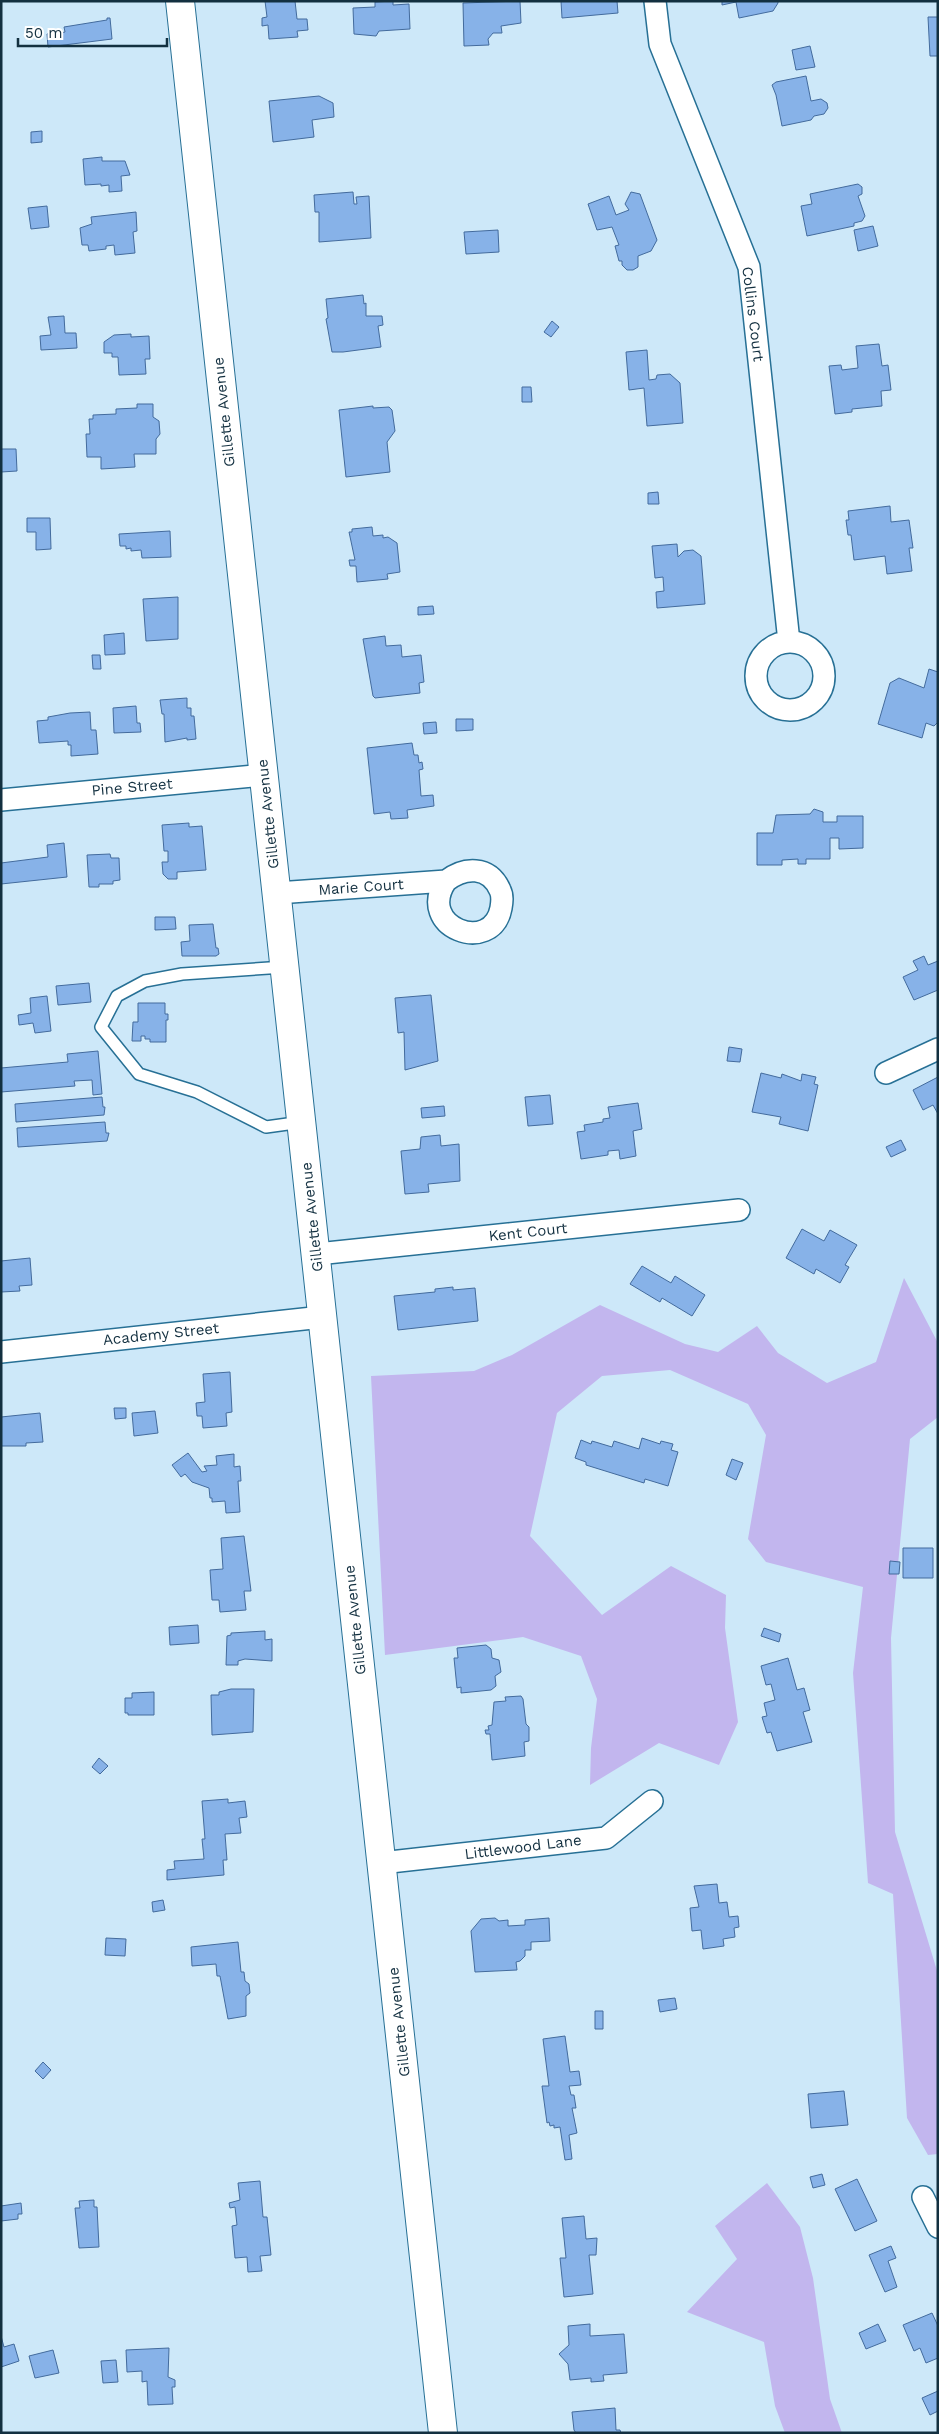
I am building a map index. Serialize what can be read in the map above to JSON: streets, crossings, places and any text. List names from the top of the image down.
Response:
{
  "streets": {
    "street": [
      "Collins Court",
      "Gillette Avenue",
      "Pine Street",
      "Marie Court",
      "Kent Court",
      "Academy Street",
      "Littlewood Lane"
    ]
  },
  "crossings": [
    ["Gillette Avenue", "Pine Street"],
    ["Gillette Avenue", "Marie Court"],
    ["Gillette Avenue", "Kent Court"],
    ["Gillette Avenue", "Academy Street"],
    ["Gillette Avenue", "Littlewood Lane"]
  ],
  "scale_bar": "50 m"
}
